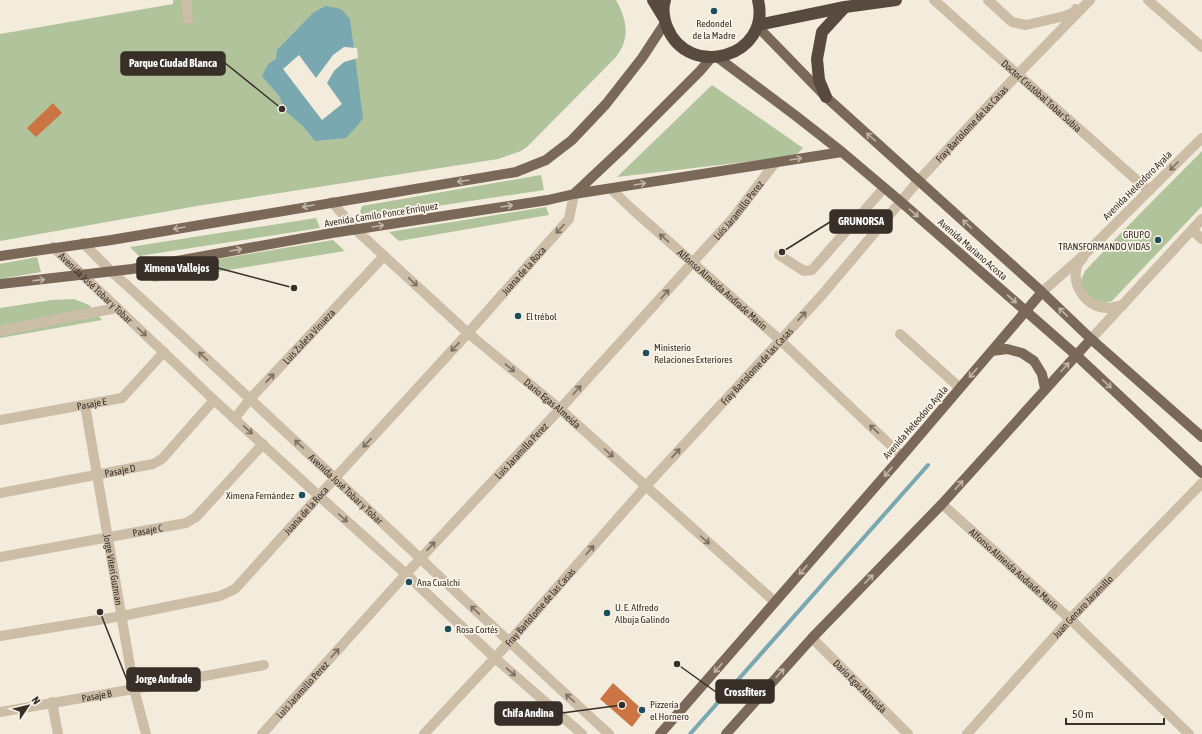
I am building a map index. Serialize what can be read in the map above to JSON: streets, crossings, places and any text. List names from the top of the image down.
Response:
{
  "streets": {
    "main road": ["Avenida Heleodoro Ayala", "Avenida Camilo Ponce Enriquez", "Avenida Mariano Acosta"],
    "street": [
      "Doctor Cristóbal Tobar Subia",
      "Fray Bartolome de las Casas",
      "Luis Jaramillo Perez",
      "Juana de la Roca",
      "Avenida José Tobar y Tobar",
      "Alfonso Almeida Andrade Marin",
      "Luis Zuleta Vinueza",
      "Pasaje E",
      "Dario Egas Almeida",
      "Pasaje D",
      "Pasaje C",
      "Jorge Viteri Guzman",
      "Juan Genaro Jaramillo",
      "Pasaje B"
    ]
  },
  "crossings": [
    ["Doctor Cristóbal Tobar Subia", "Fray Bartolome de las Casas"],
    ["Doctor Cristóbal Tobar Subia", "Avenida Heleodoro Ayala"],
    ["Fray Bartolome de las Casas", "Avenida Mariano Acosta"],
    ["Fray Bartolome de las Casas", "Avenida José Tobar y Tobar"],
    ["Fray Bartolome de las Casas", "Alfonso Almeida Andrade Marin"],
    ["Fray Bartolome de las Casas", "Dario Egas Almeida"],
    ["Avenida Heleodoro Ayala", "Avenida Mariano Acosta"],
    ["Avenida Heleodoro Ayala", "Alfonso Almeida Andrade Marin"],
    ["Avenida Heleodoro Ayala", "Dario Egas Almeida"],
    ["Luis Jaramillo Perez", "Avenida Camilo Ponce Enriquez"],
    ["Luis Jaramillo Perez", "Avenida José Tobar y Tobar"],
    ["Luis Jaramillo Perez", "Alfonso Almeida Andrade Marin"],
    ["Luis Jaramillo Perez", "Dario Egas Almeida"],
    ["Avenida Camilo Ponce Enriquez", "Avenida Mariano Acosta"],
    ["Avenida Camilo Ponce Enriquez", "Juana de la Roca"],
    ["Avenida Camilo Ponce Enriquez", "Avenida José Tobar y Tobar"],
    ["Avenida Camilo Ponce Enriquez", "Alfonso Almeida Andrade Marin"],
    ["Avenida Camilo Ponce Enriquez", "Dario Egas Almeida"],
    ["Juana de la Roca", "Avenida José Tobar y Tobar"],
    ["Juana de la Roca", "Dario Egas Almeida"],
    ["Juana de la Roca", "Jorge Viteri Guzman"],
    ["Avenida José Tobar y Tobar", "Luis Zuleta Vinueza"],
    ["Avenida José Tobar y Tobar", "Pasaje E"],
    ["Avenida José Tobar y Tobar", "Pasaje D"],
    ["Avenida José Tobar y Tobar", "Pasaje C"],
    ["Alfonso Almeida Andrade Marin", "Juan Genaro Jaramillo"],
    ["Luis Zuleta Vinueza", "Dario Egas Almeida"],
    ["Pasaje E", "Jorge Viteri Guzman"],
    ["Pasaje D", "Jorge Viteri Guzman"],
    ["Pasaje C", "Jorge Viteri Guzman"],
    ["Jorge Viteri Guzman", "Pasaje B"]
  ],
  "one_way": [
    "Fray Bartolome de las Casas",
    "Avenida Heleodoro Ayala",
    "Luis Jaramillo Perez",
    "Juana de la Roca",
    "Alfonso Almeida Andrade Marin",
    "Luis Zuleta Vinueza",
    "Dario Egas Almeida"
  ],
  "places": [
    "Redondel de la Madre",
    "Parque Ciudad Blanca",
    "GRUPO TRANSFORMANDO VIDAS",
    "GRUNORSA",
    "Ximena Vallejos",
    "El trébol",
    "Ministerio Relaciones Exteriores",
    "Ximena Fernández",
    "Ana Cualchi",
    "Jorge Andrade",
    "U. E. Alfredo Albuja Galindo",
    "Rosa Cortés",
    "Crossfiters",
    "Chifa Andina",
    "Pizzeria el Hornero"
  ],
  "scale_bar": "50 m",
  "north": "top right"
}
